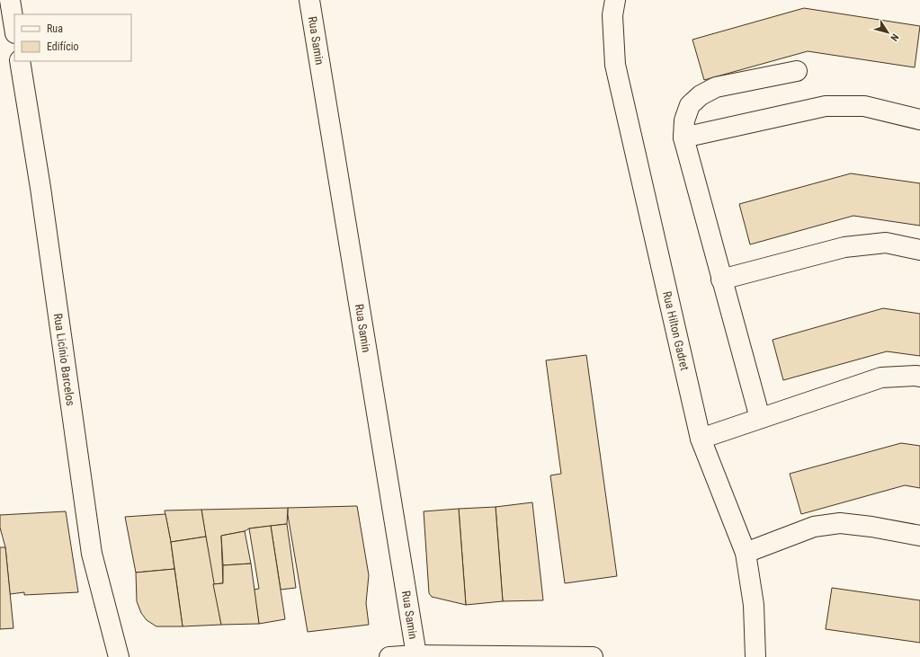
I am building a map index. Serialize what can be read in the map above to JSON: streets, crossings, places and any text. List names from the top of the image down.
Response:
{
  "streets": {
    "street": ["Rua Samin", "Rua Hilton Gadret", "Rua Licínio Barcelos"]
  },
  "legend": ["Rua", "Edifício"],
  "north": "bottom right"
}
